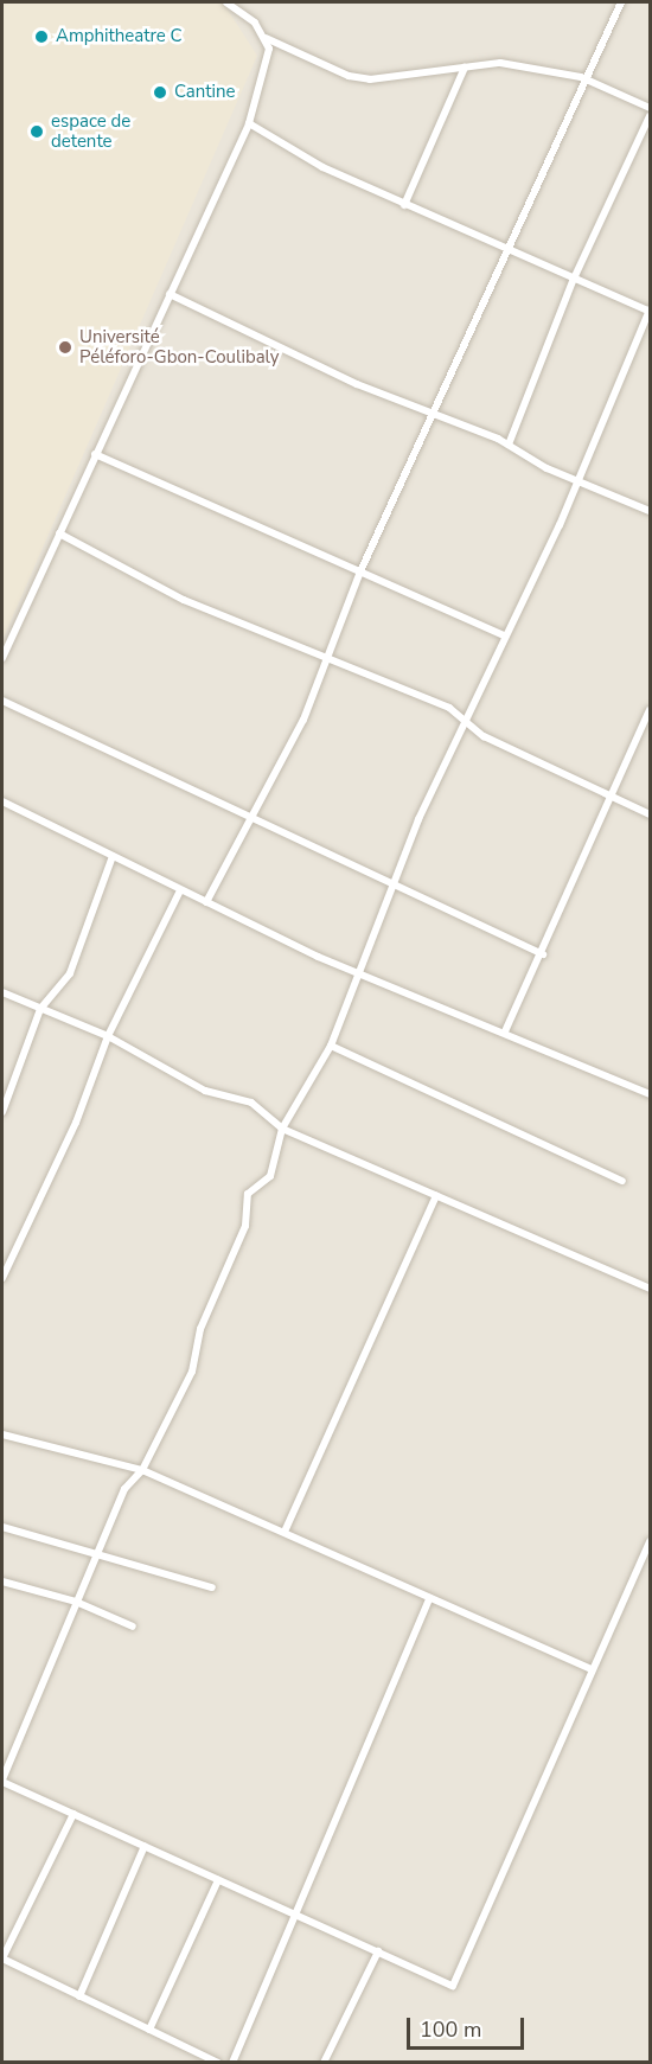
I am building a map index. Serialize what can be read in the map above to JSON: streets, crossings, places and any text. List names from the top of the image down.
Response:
{
  "places": [
    "Amphitheatre C",
    "Cantine",
    "espace de detente",
    "Université Péléforo-Gbon-Coulibaly"
  ],
  "scale_bar": "100 m"
}
